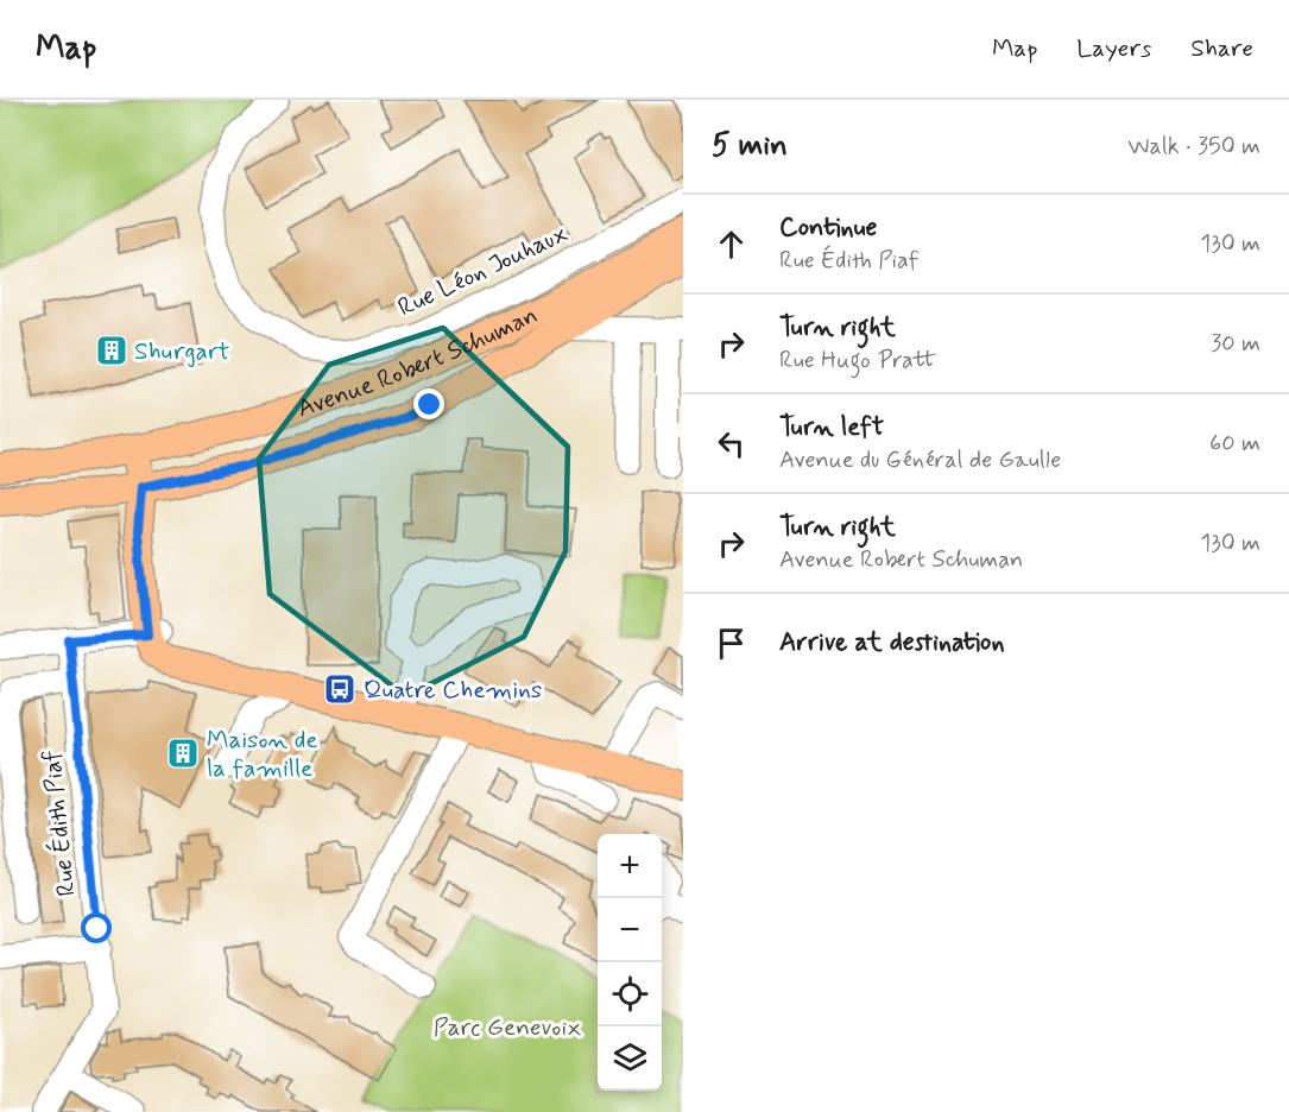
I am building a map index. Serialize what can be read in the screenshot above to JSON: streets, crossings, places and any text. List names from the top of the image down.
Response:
{
  "streets": {
    "main road": ["Avenue Robert Schuman"],
    "street": ["Rue Léon Jouhaux", "Rue Édith Piaf"]
  },
  "parks": ["Parc Genevoix"],
  "places": {
    "building": ["Shurgart", "Maison de la famille"],
    "bus stop": ["Quatre Chemins"]
  },
  "page": {
    "header": "Map",
    "nav": ["Map", "Layers", "Share"],
    "heading": ["5 min", "Walk · 350 m"],
    "list": [
      ["Continue", "Rue Édith Piaf", "130 m"],
      ["Turn right", "Rue Hugo Pratt", "30 m"],
      ["Turn left", "Avenue du Général de Gaulle", "60 m"],
      ["Turn right", "Avenue Robert Schuman", "130 m"],
      "Arrive at destination"
    ],
    "map_buttons": ["+", "−"]
  }
}
